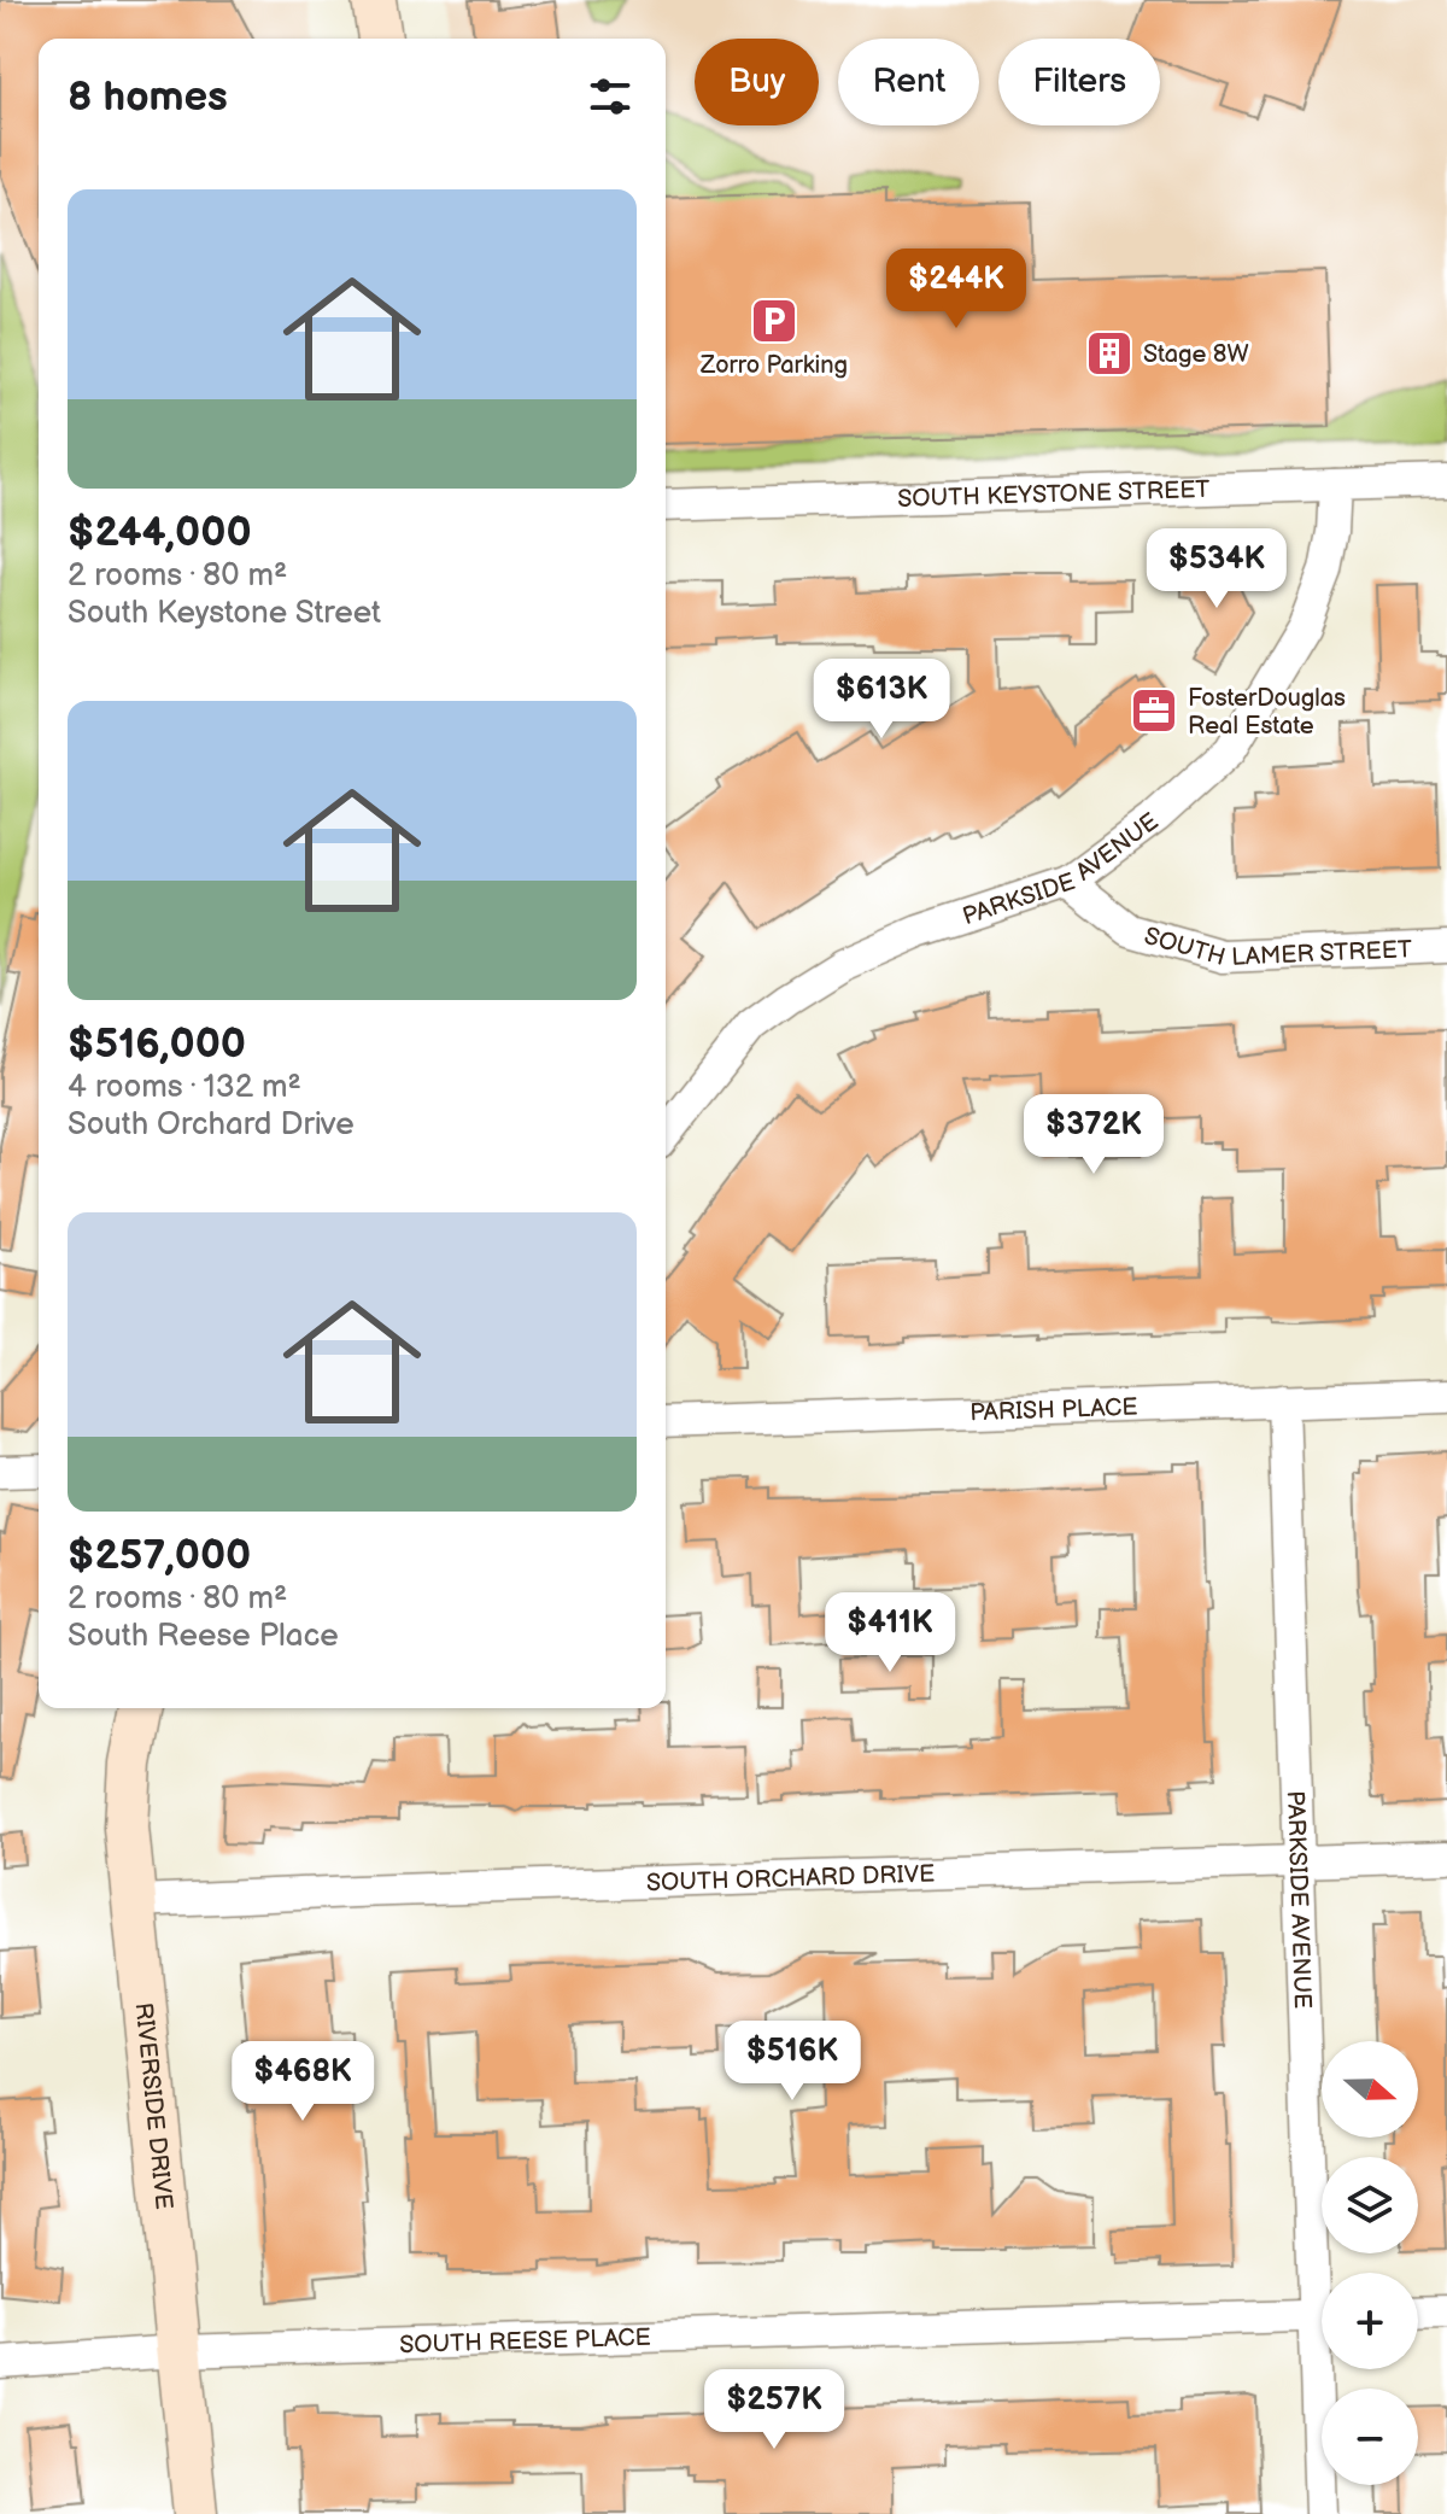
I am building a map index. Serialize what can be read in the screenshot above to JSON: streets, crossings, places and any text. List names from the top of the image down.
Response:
{
  "streets": {
    "main road": ["RIVERSIDE DRIVE"],
    "street": [
      "SOUTH KEYSTONE STREET",
      "PARKSIDE AVENUE",
      "SOUTH LAMER STREET",
      "PARISH PLACE",
      "SOUTH ORCHARD DRIVE",
      "SOUTH REESE PLACE"
    ]
  },
  "crossings": [
    ["SOUTH KEYSTONE STREET", "PARKSIDE AVENUE"],
    ["PARKSIDE AVENUE", "SOUTH LAMER STREET"],
    ["PARKSIDE AVENUE", "PARISH PLACE"],
    ["PARKSIDE AVENUE", "SOUTH ORCHARD DRIVE"],
    ["SOUTH ORCHARD DRIVE", "RIVERSIDE DRIVE"],
    ["RIVERSIDE DRIVE", "SOUTH REESE PLACE"]
  ],
  "places": {
    "parking": ["Zorro Parking"],
    "building": ["Stage 8W"],
    "office": ["FosterDouglas Real Estate"]
  },
  "north": "right",
  "page": {
    "chip": ["Buy", "Rent", "Filters"],
    "heading": "8 homes",
    "list": [
      {
        "name": "$244,000",
        "note": "2 rooms · 80 m² · South Keystone Street"
      },
      {
        "name": "$516,000",
        "note": "4 rooms · 132 m² · South Orchard Drive"
      },
      {
        "name": "$257,000",
        "note": "2 rooms · 80 m² · South Reese Place"
      }
    ],
    "price": [
      "$244K",
      "$534K",
      "$613K",
      "$372K",
      "$411K",
      "$516K",
      "$468K",
      "$257K"
    ],
    "map_buttons": ["+", "−"]
  }
}
